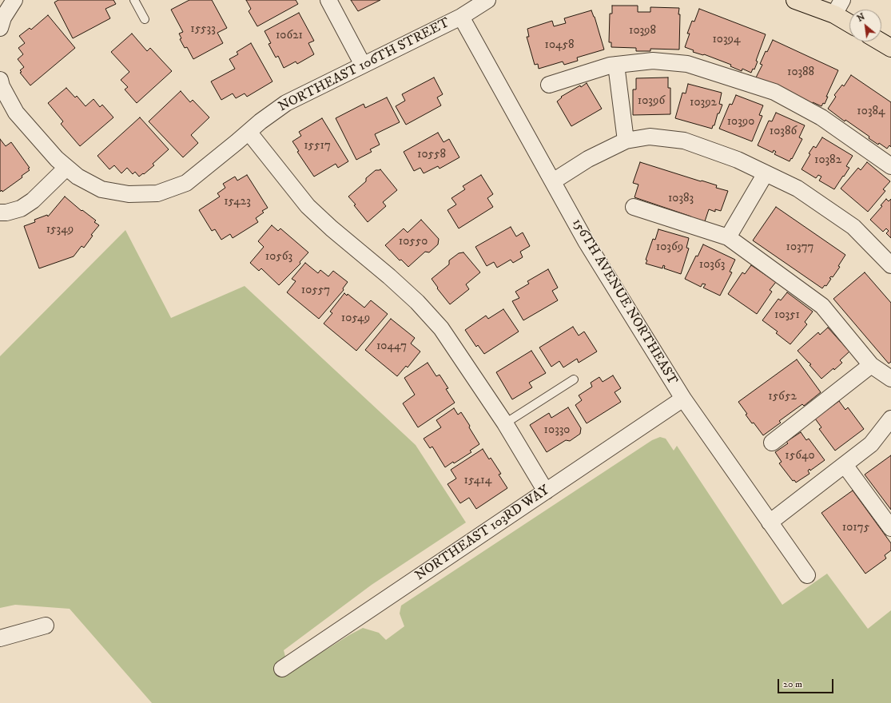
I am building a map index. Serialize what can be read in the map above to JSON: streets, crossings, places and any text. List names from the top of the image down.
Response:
{
  "streets": {
    "street": ["NORTHEAST 106TH STREET", "156TH AVENUE NORTHEAST", "NORTHEAST 103RD WAY"]
  },
  "crossings": [
    ["NORTHEAST 106TH STREET", "156TH AVENUE NORTHEAST"],
    ["156TH AVENUE NORTHEAST", "NORTHEAST 103RD WAY"]
  ],
  "house_numbers": [
    "15533",
    "10398",
    "10621",
    "10394",
    "10458",
    "10388",
    "10396",
    "10392",
    "10384",
    "10390",
    "10386",
    "15517",
    "10558",
    "10382",
    "10383",
    "15423",
    "15349",
    "10550",
    "10369",
    "10377",
    "10563",
    "10363",
    "10557",
    "10351",
    "10549",
    "10447",
    "15652",
    "10330",
    "15640",
    "15414",
    "10175"
  ],
  "scale_bar": "20 m",
  "north": "top left"
}
